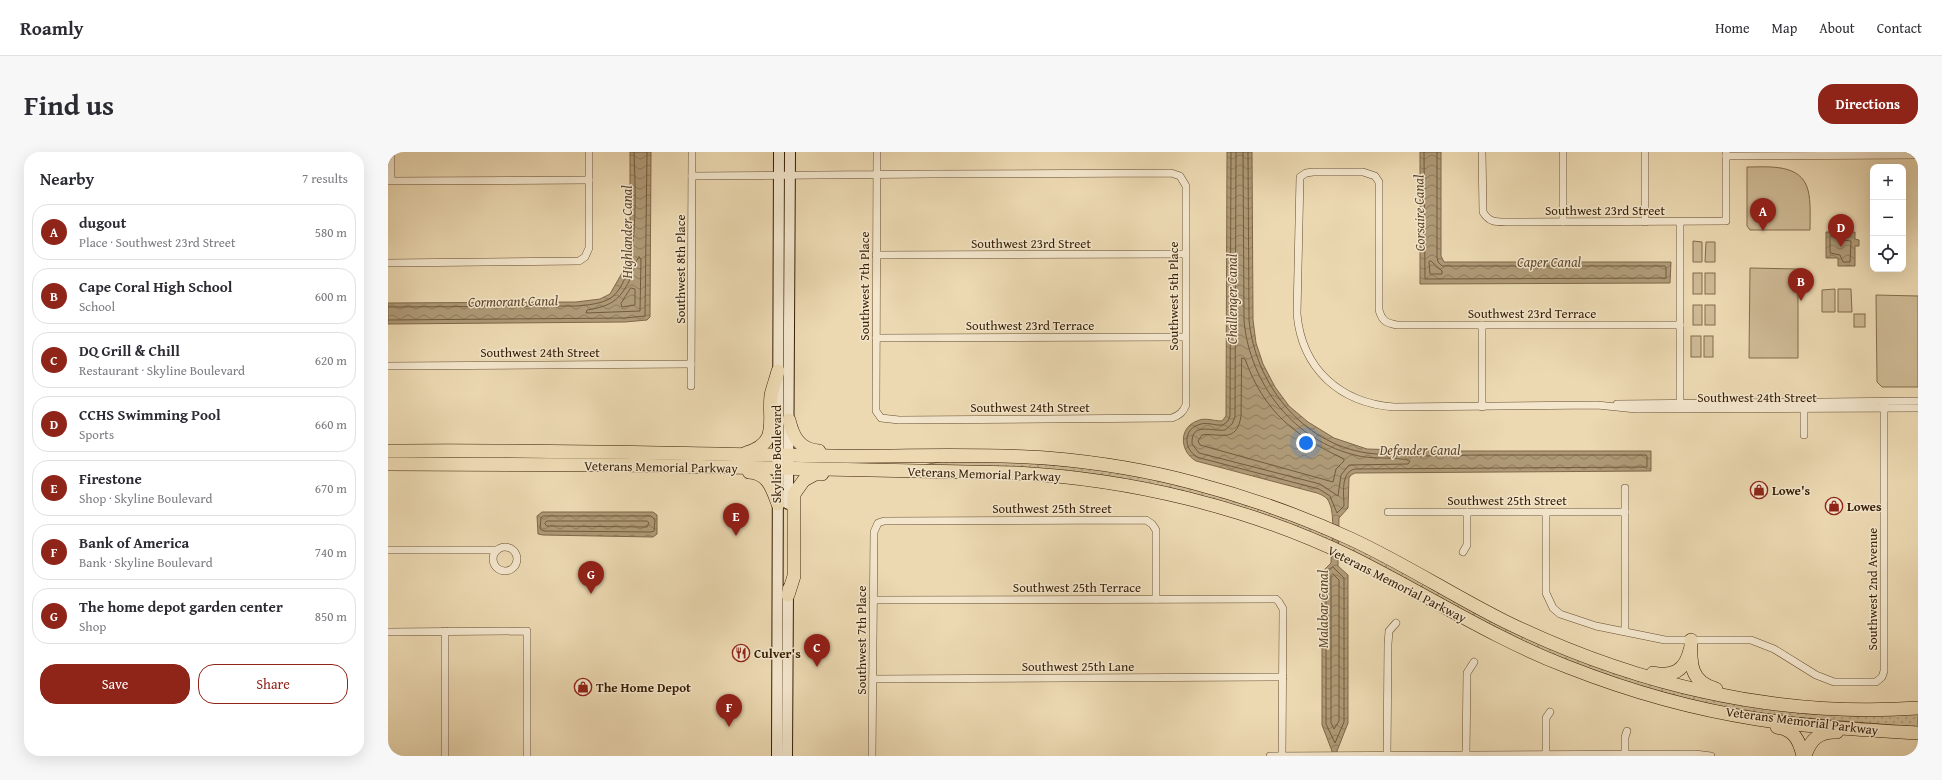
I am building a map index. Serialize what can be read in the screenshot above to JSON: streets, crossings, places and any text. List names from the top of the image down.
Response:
{
  "streets": {
    "highway": ["Veterans Memorial Parkway"],
    "street": [
      "Southwest 23rd Street",
      "Southwest 8th Place",
      "Southwest 7th Place",
      "Southwest 5th Place",
      "Southwest 23rd Terrace",
      "Southwest 24th Street",
      "Skyline Boulevard",
      "Southwest 25th Street",
      "Southwest 25th Terrace",
      "Southwest 2nd Avenue",
      "Southwest 25th Lane"
    ]
  },
  "crossings": [
    ["Southwest 23rd Street", "Southwest 7th Place"],
    ["Southwest 23rd Street", "Southwest 5th Place"],
    ["Southwest 8th Place", "Southwest 24th Street"],
    ["Southwest 7th Place", "Southwest 5th Place"],
    ["Southwest 7th Place", "Southwest 23rd Terrace"],
    ["Southwest 7th Place", "Southwest 24th Street"],
    ["Southwest 7th Place", "Southwest 25th Street"],
    ["Southwest 7th Place", "Southwest 25th Terrace"],
    ["Southwest 7th Place", "Southwest 25th Lane"],
    ["Southwest 5th Place", "Southwest 23rd Terrace"],
    ["Southwest 5th Place", "Southwest 24th Street"],
    ["Southwest 23rd Terrace", "Southwest 24th Street"],
    ["Southwest 24th Street", "Southwest 2nd Avenue"],
    ["Skyline Boulevard", "Veterans Memorial Parkway"],
    ["Southwest 25th Street", "Southwest 25th Terrace"],
    ["Southwest 25th Terrace", "Southwest 25th Lane"]
  ],
  "water": [
    "Corsaire Canal",
    "Highlander Canal",
    "Caper Canal",
    "Challenger Canal",
    "Cormorant Canal",
    "Defender Canal",
    "Malabar Canal"
  ],
  "places": {
    "shop": ["Lowe's", "Lowes", "The Home Depot"],
    "restaurant": ["Culver's"]
  },
  "page": {
    "header": "Roamly",
    "nav": [
      "Home",
      "Map",
      "About",
      "Contact"
    ],
    "title": "Find us",
    "buttons": [
      "Directions",
      ["Save", "Share"]
    ],
    "heading": ["Nearby", "7 results"],
    "map_buttons": ["+", "−"],
    "pins": [
      "A",
      "D",
      "B",
      "E",
      "G",
      "C",
      "F"
    ],
    "list": [
      {
        "mark": "A",
        "name": "dugout",
        "note": "Place · Southwest 23rd Street",
        "value": "580 m"
      },
      {
        "mark": "B",
        "name": "Cape Coral High School",
        "note": "School",
        "value": "600 m"
      },
      {
        "mark": "C",
        "name": "DQ Grill & Chill",
        "note": "Restaurant · Skyline Boulevard",
        "value": "620 m"
      },
      {
        "mark": "D",
        "name": "CCHS Swimming Pool",
        "note": "Sports",
        "value": "660 m"
      },
      {
        "mark": "E",
        "name": "Firestone",
        "note": "Shop · Skyline Boulevard",
        "value": "670 m"
      },
      {
        "mark": "F",
        "name": "Bank of America",
        "note": "Bank · Skyline Boulevard",
        "value": "740 m"
      },
      {
        "mark": "G",
        "name": "The home depot garden center",
        "note": "Shop",
        "value": "850 m"
      }
    ]
  }
}
